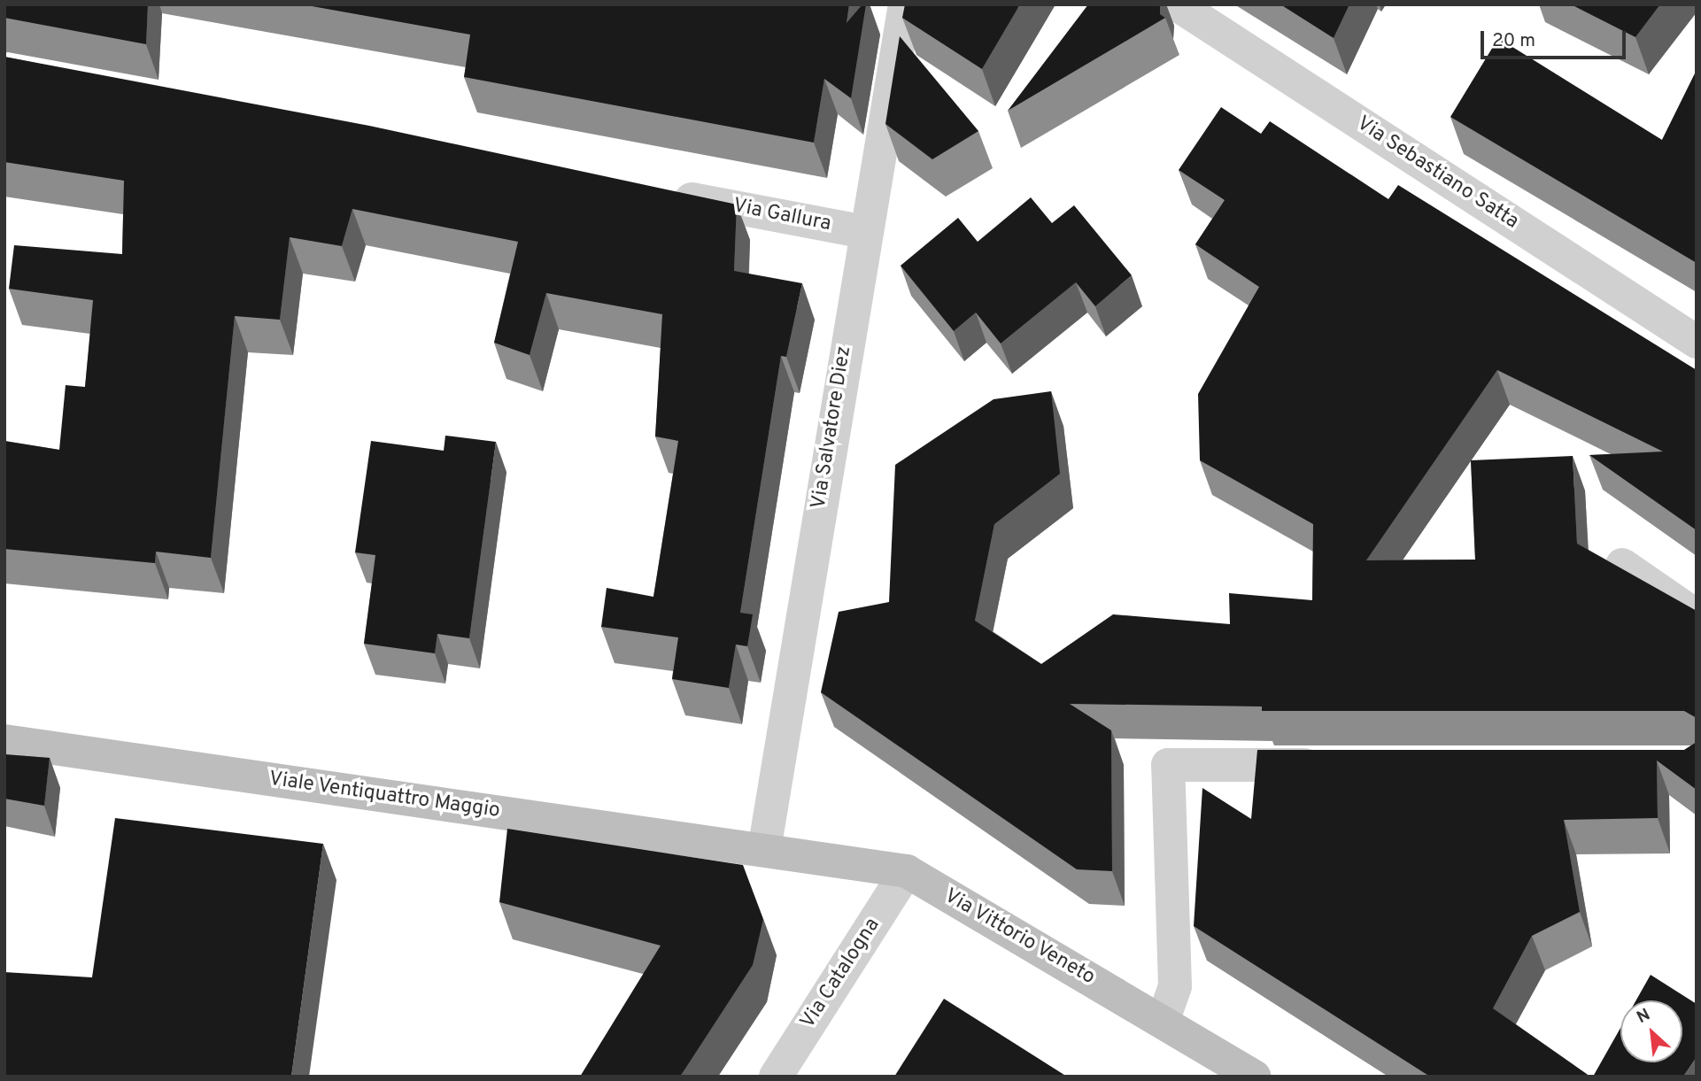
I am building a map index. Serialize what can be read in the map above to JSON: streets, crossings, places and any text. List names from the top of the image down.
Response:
{
  "streets": {
    "street": [
      "Via Sebastiano Satta",
      "Via Gallura",
      "Via Salvatore Diez",
      "Viale Ventiquattro Maggio",
      "Via Vittorio Veneto",
      "Via Catalogna"
    ]
  },
  "crossings": [
    ["Via Gallura", "Via Salvatore Diez"],
    ["Via Salvatore Diez", "Viale Ventiquattro Maggio"],
    ["Via Salvatore Diez", "Via Vittorio Veneto"],
    ["Viale Ventiquattro Maggio", "Via Vittorio Veneto"],
    ["Via Vittorio Veneto", "Via Catalogna"]
  ],
  "scale_bar": "20 m",
  "north": "top left"
}
